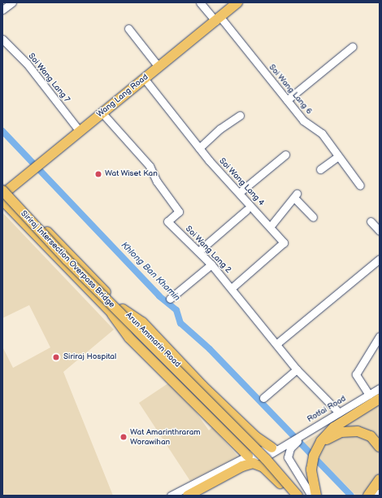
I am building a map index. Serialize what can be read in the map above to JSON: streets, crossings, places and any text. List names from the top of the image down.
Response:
{
  "streets": {
    "main road": ["Wang Lang Road", "Siriraj Intersection Overpass Bridge", "Arun Ammarin Road"],
    "street": [
      "Soi Wang Lang 7",
      "Soi Wang Lang 6",
      "Soi Wang Lang 4",
      "Soi Wang Lang 2",
      "Rotfai Road"
    ]
  },
  "crossings": [
    ["Soi Wang Lang 7", "Wang Lang Road"],
    ["Soi Wang Lang 6", "Wang Lang Road"],
    ["Wang Lang Road", "Soi Wang Lang 4"],
    ["Wang Lang Road", "Soi Wang Lang 2"],
    ["Wang Lang Road", "Siriraj Intersection Overpass Bridge"],
    ["Wang Lang Road", "Arun Ammarin Road"],
    ["Soi Wang Lang 4", "Soi Wang Lang 2"],
    ["Soi Wang Lang 2", "Rotfai Road"],
    ["Siriraj Intersection Overpass Bridge", "Arun Ammarin Road"]
  ],
  "water": ["Khlong Ban Khamin"],
  "places": ["Wat Wiset Kan", "Siriraj Hospital", "Wat Amarinthraram Worawihan"]
}
